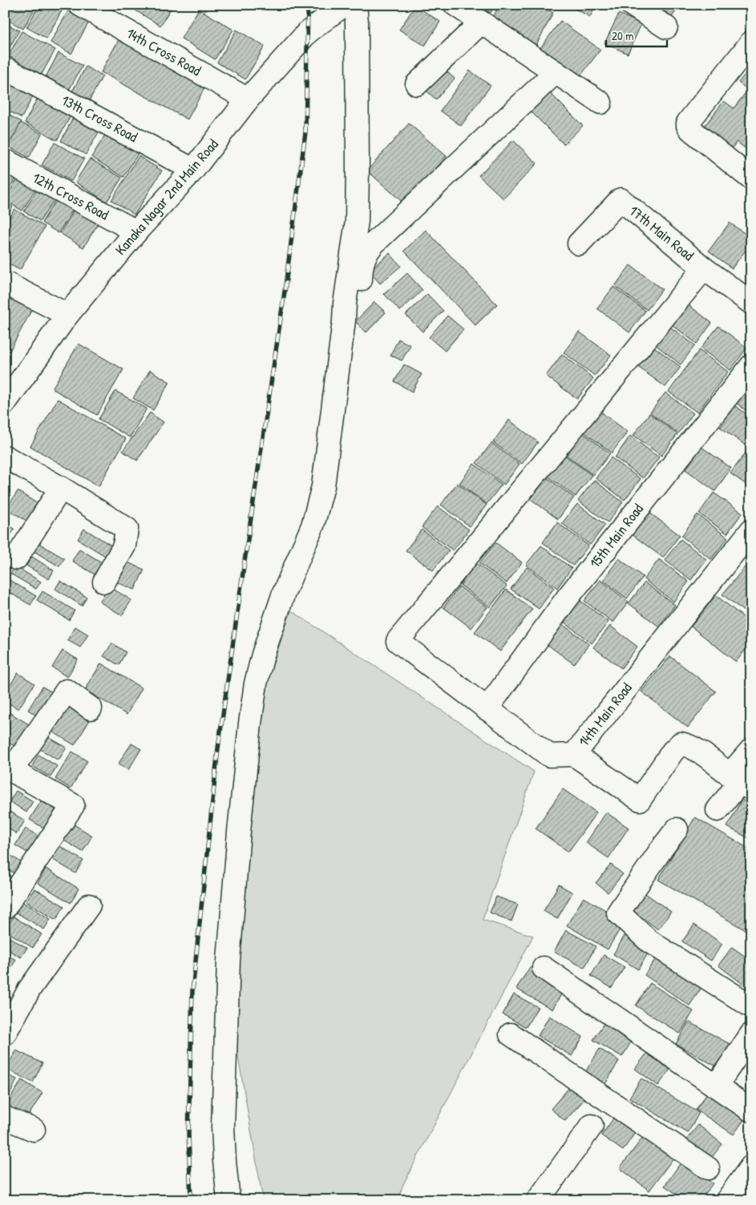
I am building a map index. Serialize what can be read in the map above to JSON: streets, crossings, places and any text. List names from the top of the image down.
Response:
{
  "streets": {
    "street": [
      "14th Cross Road",
      "13th Cross Road",
      "12th Cross Road",
      "Kanaka Nagar 2nd Main Road",
      "17th Main Road",
      "15th Main Road",
      "14th Main Road"
    ]
  },
  "crossings": [
    ["14th Cross Road", "Kanaka Nagar 2nd Main Road"],
    ["13th Cross Road", "Kanaka Nagar 2nd Main Road"],
    ["12th Cross Road", "Kanaka Nagar 2nd Main Road"]
  ],
  "scale_bar": "20 m"
}
